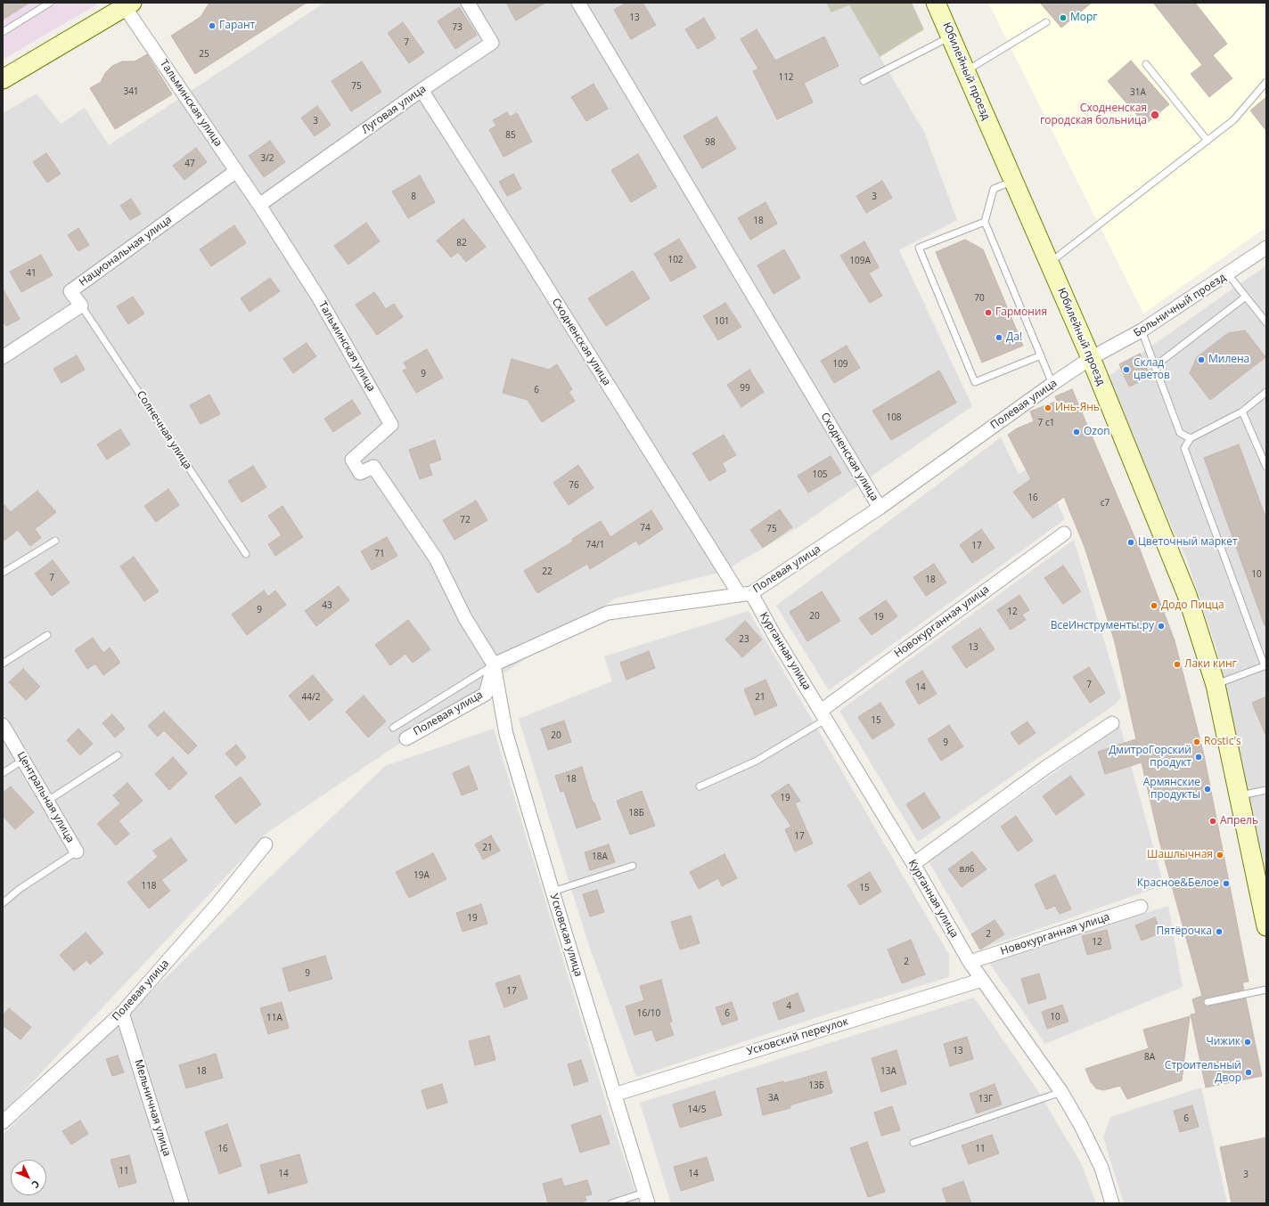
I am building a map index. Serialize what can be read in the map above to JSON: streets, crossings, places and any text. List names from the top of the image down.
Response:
{
  "streets": {
    "main road": ["Юбилейный проезд"],
    "street": [
      "Тальминская улица",
      "Луговая улица",
      "Национальная улица",
      "Больничный проезд",
      "Сходненская улица",
      "Полевая улица",
      "Новокурганная улица",
      "Курганная улица",
      "Центральная улица",
      "Усковская улица",
      "Усковский переулок",
      "Мельничная улица"
    ],
    "lane": ["Солнечная улица"]
  },
  "crossings": [
    ["Юбилейный проезд", "Больничный проезд"],
    ["Юбилейный проезд", "Полевая улица"],
    ["Тальминская улица", "Луговая улица"],
    ["Тальминская улица", "Национальная улица"],
    ["Тальминская улица", "Полевая улица"],
    ["Тальминская улица", "Усковская улица"],
    ["Луговая улица", "Сходненская улица"],
    ["Национальная улица", "Солнечная улица"],
    ["Больничный проезд", "Полевая улица"],
    ["Сходненская улица", "Полевая улица"],
    ["Сходненская улица", "Курганная улица"],
    ["Полевая улица", "Курганная улица"],
    ["Полевая улица", "Усковская улица"],
    ["Полевая улица", "Мельничная улица"],
    ["Новокурганная улица", "Курганная улица"],
    ["Курганная улица", "Усковский переулок"],
    ["Усковская улица", "Усковский переулок"]
  ],
  "places": [
    "Морг",
    "Гарант",
    "Сходненская городская больница",
    "Гармония",
    "Да!",
    "Милена",
    "Склад цветов",
    "Инь-Янь",
    "Ozon",
    "Цветочный маркет",
    "Додо Пицца",
    "ВсеИнструменты.ру",
    "Лаки кинг",
    "Rostic's",
    "ДмитроГорский продукт",
    "Армянские продукты",
    "Апрель",
    "Шашлычная",
    "Красное&Белое",
    "Пятёрочка",
    "Чижик",
    "Строительный Двор"
  ],
  "house_numbers": [
    "13",
    "73",
    "7",
    "25",
    "112",
    "75",
    "341",
    "31А",
    "3",
    "85",
    "98",
    "3/2",
    "47",
    "8",
    "3",
    "18",
    "82",
    "102",
    "109А",
    "41",
    "70",
    "101",
    "109",
    "9",
    "99",
    "6",
    "108",
    "7 с1",
    "105",
    "76",
    "16",
    "с7",
    "72",
    "74",
    "75",
    "74/1",
    "17",
    "71",
    "22",
    "10",
    "7",
    "18",
    "43",
    "9",
    "12",
    "20",
    "19",
    "23",
    "13",
    "7",
    "14",
    "44/2",
    "21",
    "15",
    "20",
    "9",
    "18",
    "19",
    "18Б",
    "17",
    "21",
    "18А",
    "вл6",
    "19А",
    "118",
    "15",
    "19",
    "2",
    "12",
    "2",
    "9",
    "17",
    "4",
    "16/10",
    "6",
    "10",
    "11А",
    "13",
    "8А",
    "18",
    "13А",
    "13Б",
    "3А",
    "13Г",
    "14/5",
    "6",
    "16",
    "11",
    "11",
    "14",
    "14",
    "3"
  ],
  "north": "bottom right"
}
